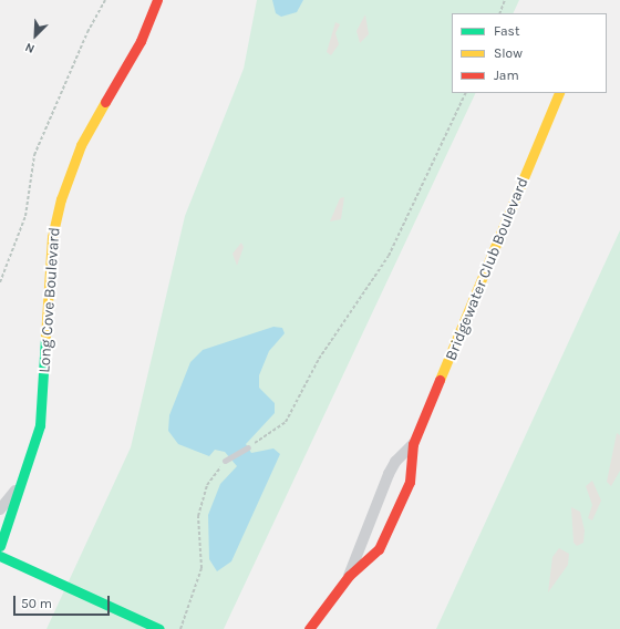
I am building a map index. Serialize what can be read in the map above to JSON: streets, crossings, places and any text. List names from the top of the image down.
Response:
{
  "streets": {
    "street": ["Bridgewater Club Boulevard", "Long Cove Boulevard"]
  },
  "legend": ["Fast", "Slow", "Jam"],
  "scale_bar": "50 m",
  "north": "bottom left"
}
